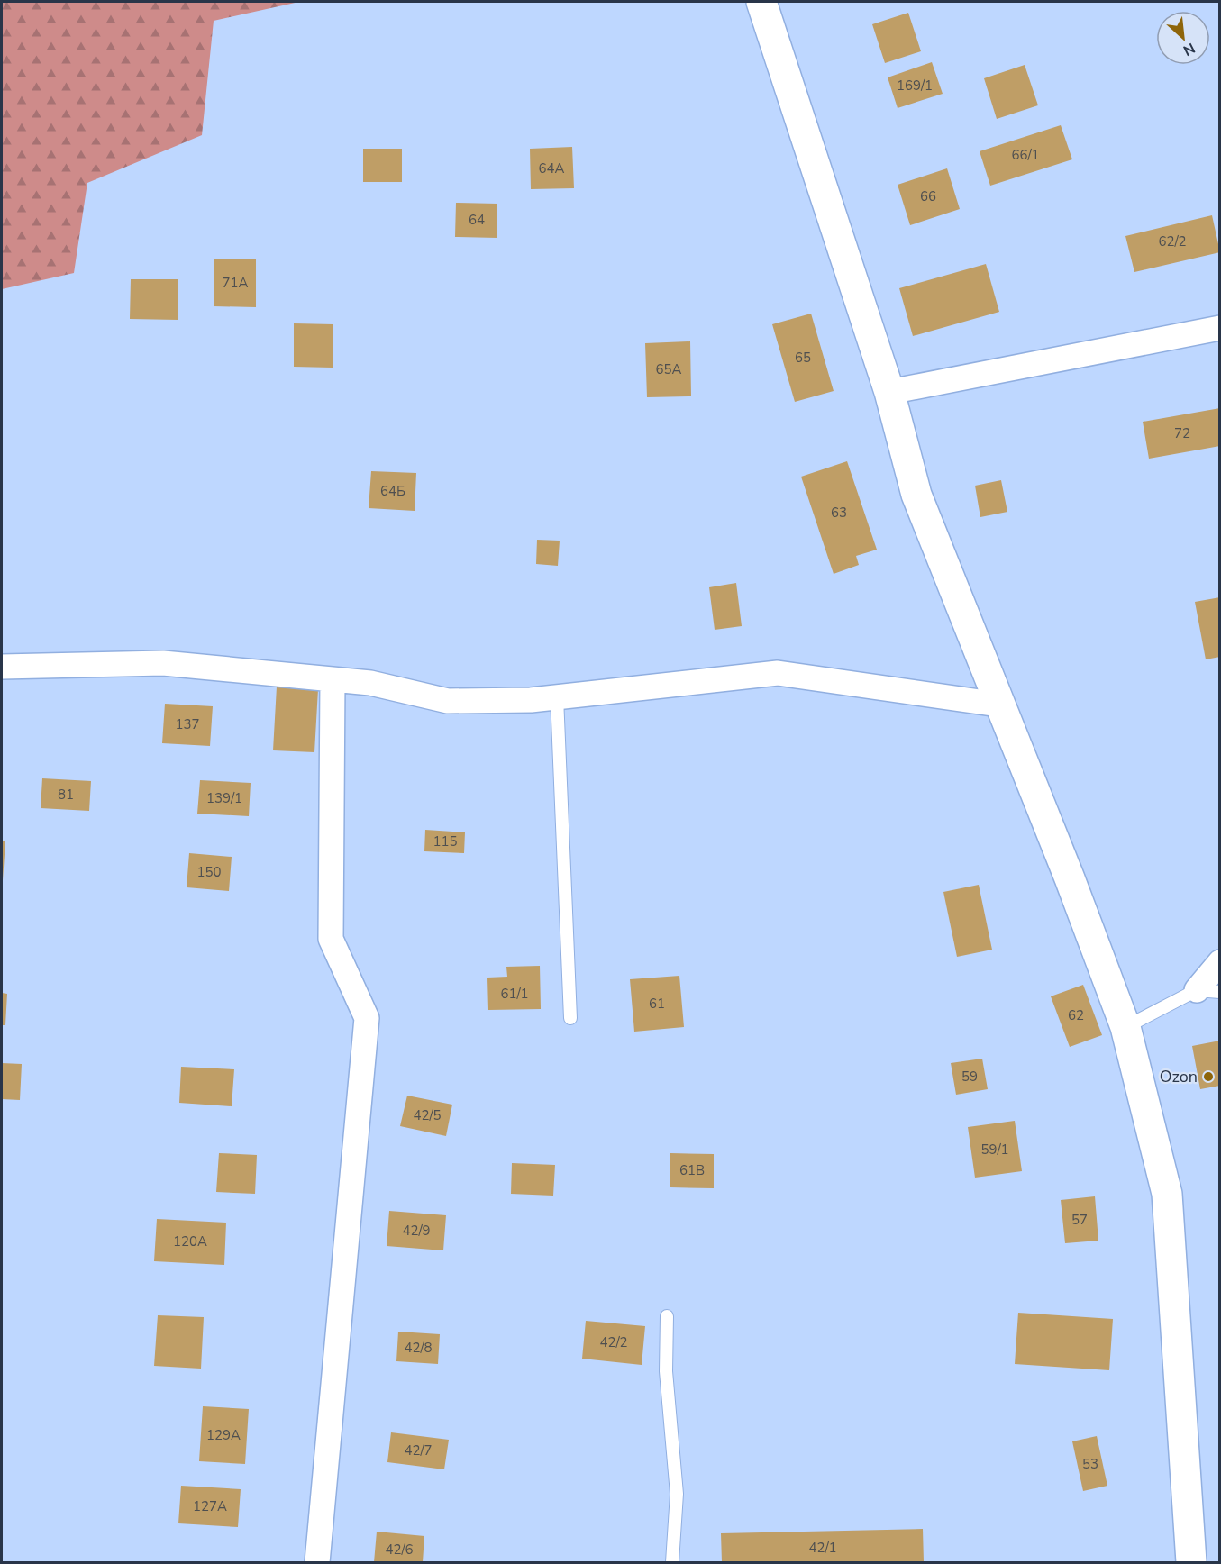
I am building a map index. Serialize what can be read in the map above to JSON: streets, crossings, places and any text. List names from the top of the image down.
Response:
{
  "places": ["Ozon"],
  "house_numbers": [
    "169/1",
    "66/1",
    "64А",
    "66",
    "64",
    "62/2",
    "71А",
    "65",
    "65А",
    "72",
    "64Б",
    "63",
    "137",
    "81",
    "139/1",
    "115",
    "150",
    "61/1",
    "61",
    "62",
    "59",
    "42/5",
    "59/1",
    "61В",
    "57",
    "42/9",
    "120А",
    "42/2",
    "42/8",
    "129А",
    "42/7",
    "53",
    "127А",
    "42/1",
    "42/6"
  ],
  "north": "bottom right"
}
